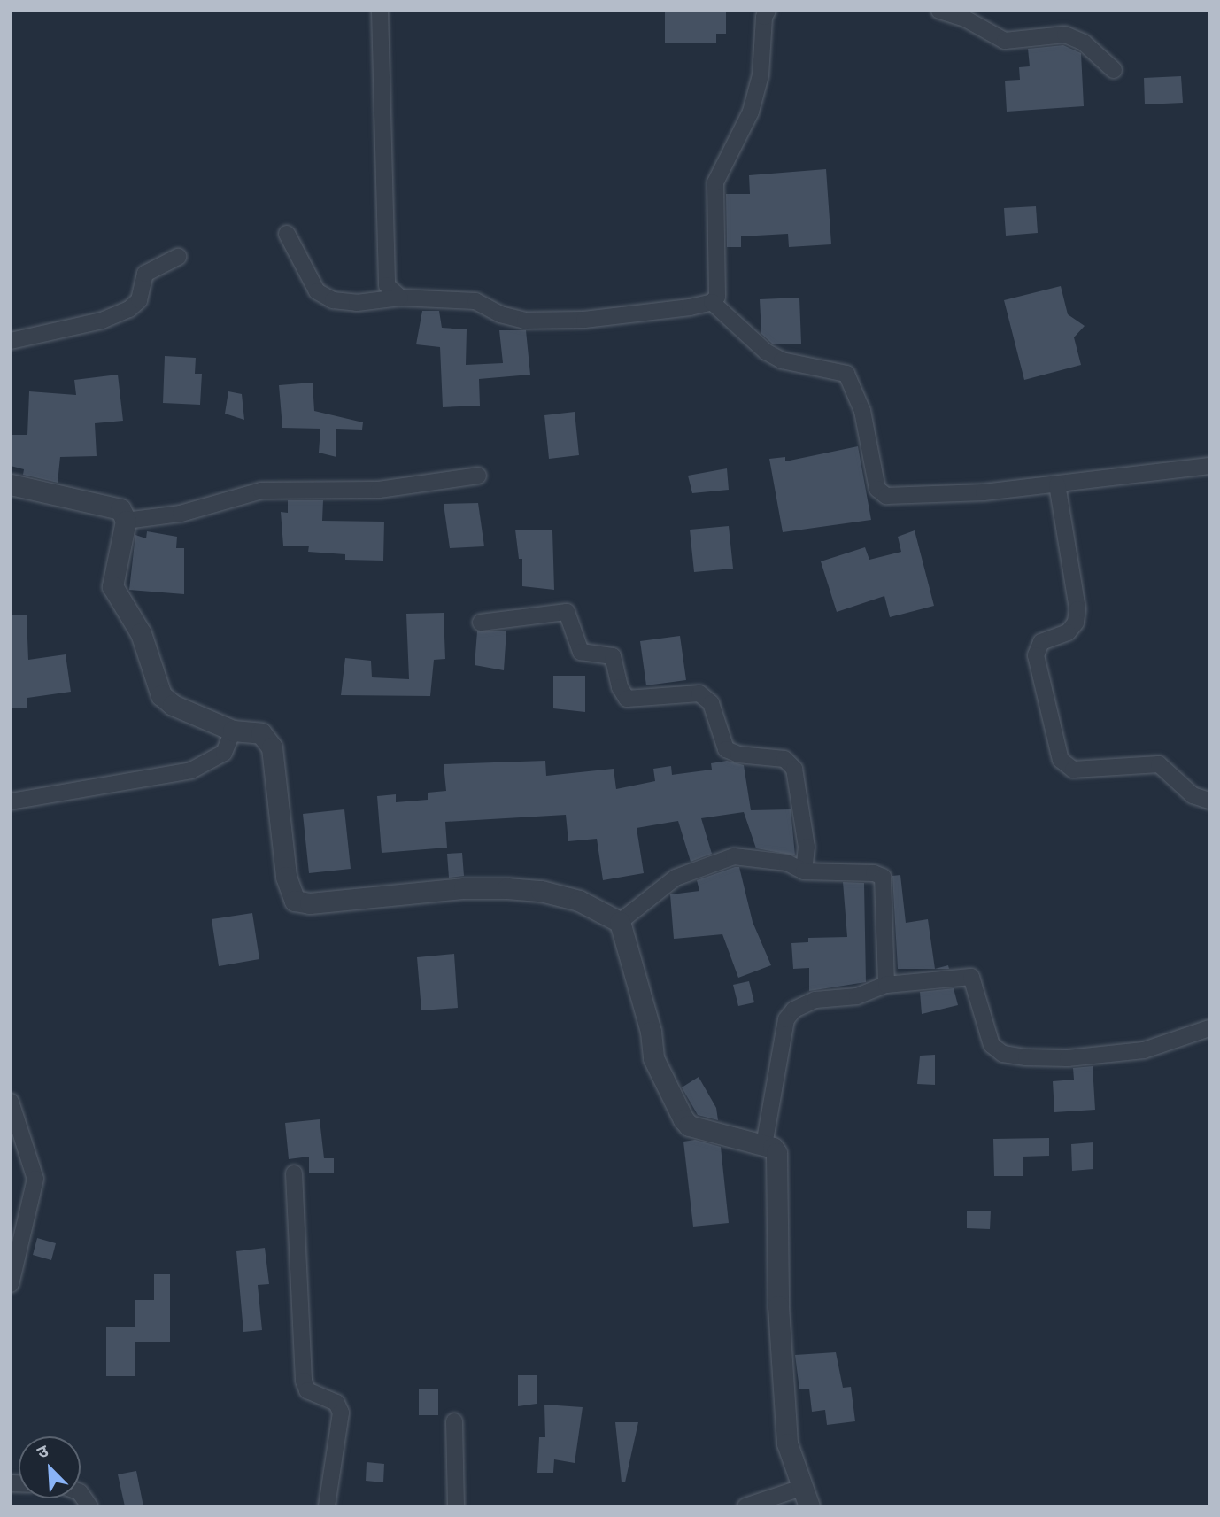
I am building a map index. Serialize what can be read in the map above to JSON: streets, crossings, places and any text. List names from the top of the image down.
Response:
{
  "north": "top left"
}
